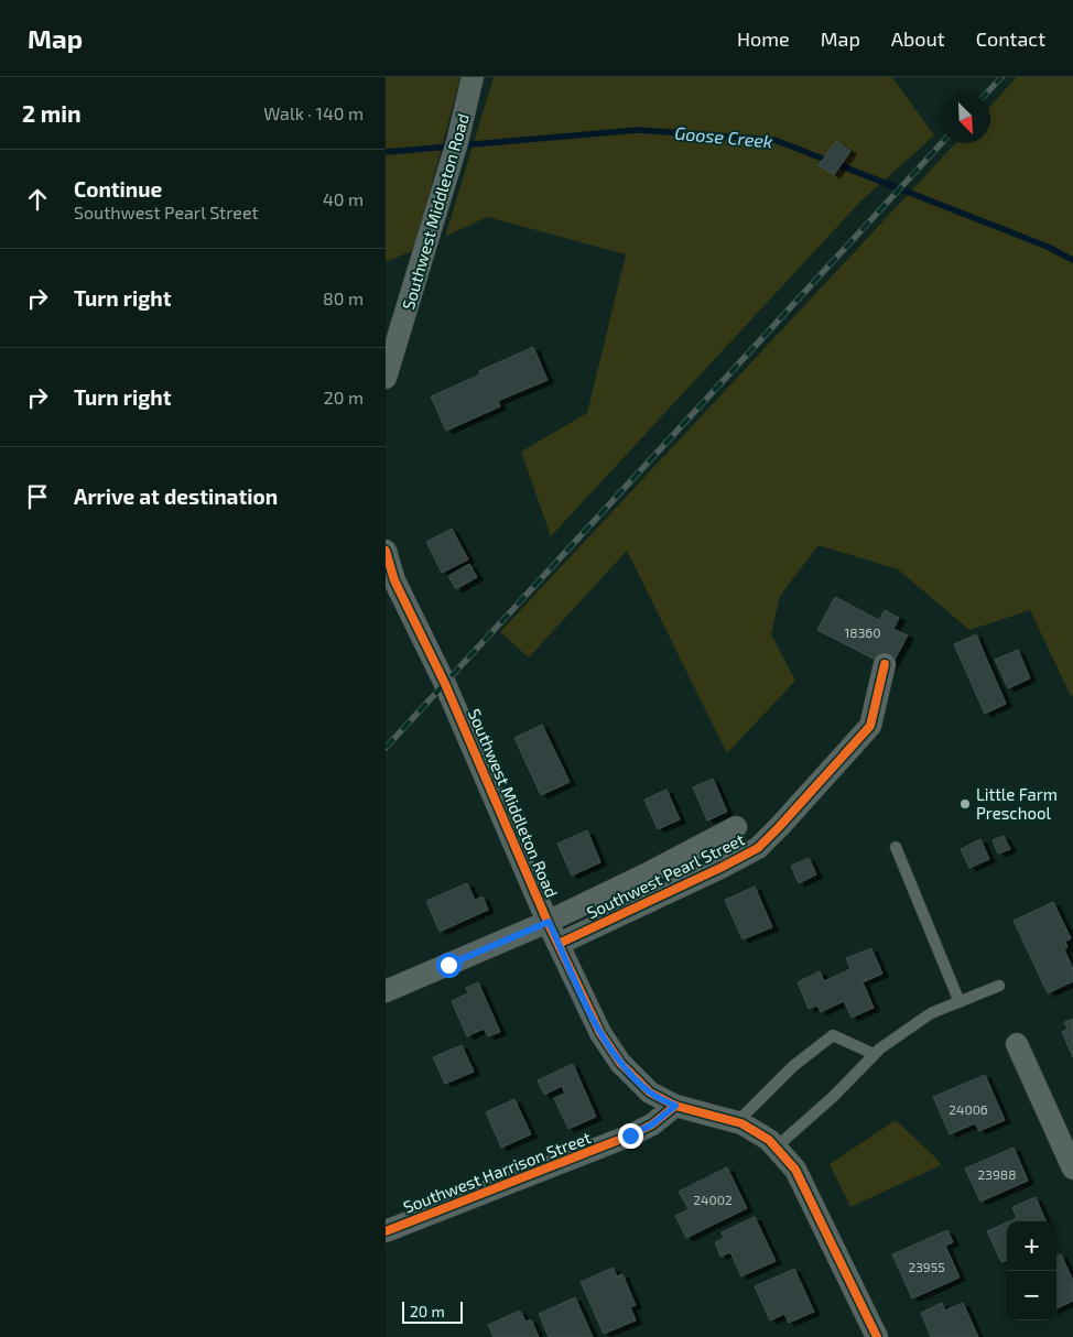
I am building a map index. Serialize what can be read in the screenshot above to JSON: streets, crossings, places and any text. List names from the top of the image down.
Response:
{
  "streets": {
    "street": ["Southwest Middleton Road", "Southwest Pearl Street", "Southwest Harrison Street"]
  },
  "crossings": [
    ["Southwest Middleton Road", "Southwest Pearl Street"],
    ["Southwest Middleton Road", "Southwest Harrison Street"]
  ],
  "water": ["Goose Creek"],
  "places": ["Little Farm Preschool"],
  "house_numbers": [
    "18360",
    "24006",
    "23988",
    "24002",
    "23955"
  ],
  "scale_bar": "20 m",
  "north": "bottom right",
  "page": {
    "header": "Map",
    "nav": [
      "Home",
      "Map",
      "About",
      "Contact"
    ],
    "heading": ["2 min", "Walk · 140 m"],
    "list": [
      ["Continue", "Southwest Pearl Street", "40 m"],
      ["Turn right", "80 m"],
      ["Turn right", "20 m"],
      "Arrive at destination"
    ],
    "map_buttons": ["+", "−"],
    "scale": "20 m"
  }
}
